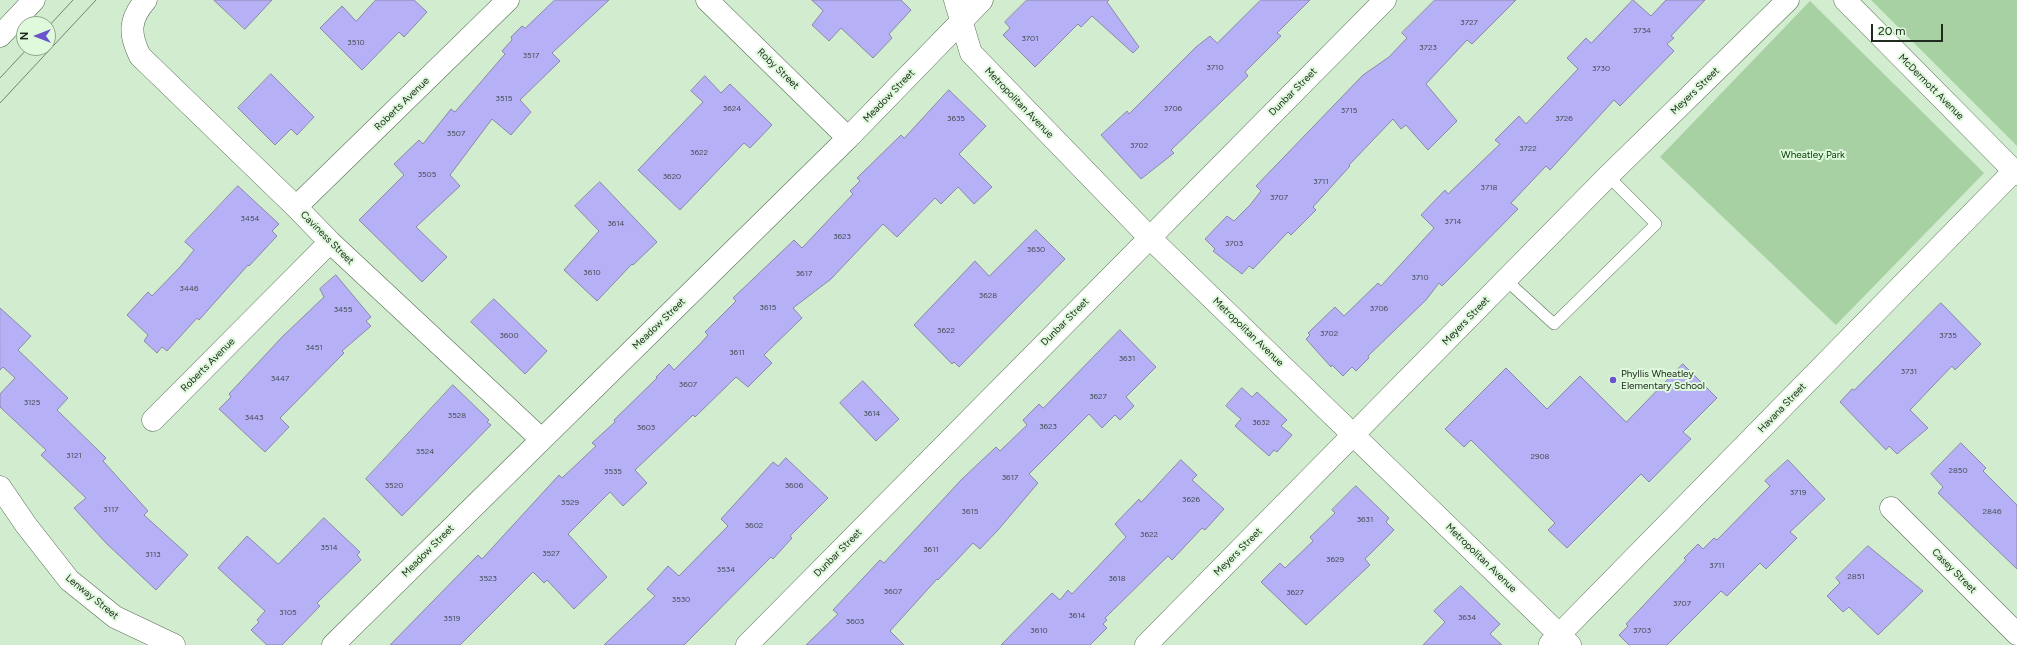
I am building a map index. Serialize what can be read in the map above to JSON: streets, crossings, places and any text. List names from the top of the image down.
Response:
{
  "streets": {
    "street": [
      "Roby Street",
      "McDermott Avenue",
      "Meyers Street",
      "Dunbar Street",
      "Meadow Street",
      "Metropolitan Avenue",
      "Roberts Avenue",
      "Caviness Street",
      "Havana Street",
      "Casey Street",
      "Lenway Street"
    ]
  },
  "crossings": [
    ["Roby Street", "Meadow Street"],
    ["McDermott Avenue", "Havana Street"],
    ["Meyers Street", "Metropolitan Avenue"],
    ["Dunbar Street", "Metropolitan Avenue"],
    ["Meadow Street", "Metropolitan Avenue"],
    ["Meadow Street", "Caviness Street"],
    ["Metropolitan Avenue", "Havana Street"],
    ["Roberts Avenue", "Caviness Street"]
  ],
  "parks": ["Wheatley Park"],
  "places": ["Phyllis Wheatley Elementary School"],
  "house_numbers": [
    "3727",
    "3734",
    "3701",
    "3510",
    "3723",
    "3517",
    "3710",
    "3730",
    "3515",
    "3624",
    "3706",
    "3715",
    "3635",
    "3726",
    "3507",
    "3702",
    "3722",
    "3622",
    "3505",
    "3620",
    "3711",
    "3718",
    "3707",
    "3454",
    "3714",
    "3614",
    "3623",
    "3703",
    "3630",
    "3610",
    "3617",
    "3710",
    "3446",
    "3628",
    "3615",
    "3706",
    "3455",
    "3622",
    "3702",
    "3600",
    "3735",
    "3451",
    "3611",
    "3631",
    "3731",
    "3447",
    "3607",
    "3627",
    "3125",
    "3614",
    "3528",
    "3443",
    "3632",
    "3623",
    "3603",
    "3524",
    "3121",
    "2908",
    "2850",
    "3535",
    "3617",
    "3520",
    "3606",
    "3719",
    "3626",
    "3529",
    "3117",
    "3615",
    "2846",
    "3631",
    "3602",
    "3622",
    "3514",
    "3611",
    "3527",
    "3113",
    "3629",
    "3711",
    "3534",
    "2851",
    "3523",
    "3618",
    "3607",
    "3627",
    "3530",
    "3707",
    "3105",
    "3614",
    "3634",
    "3519",
    "3603",
    "3610",
    "3703"
  ],
  "scale_bar": "20 m",
  "north": "left"
}
